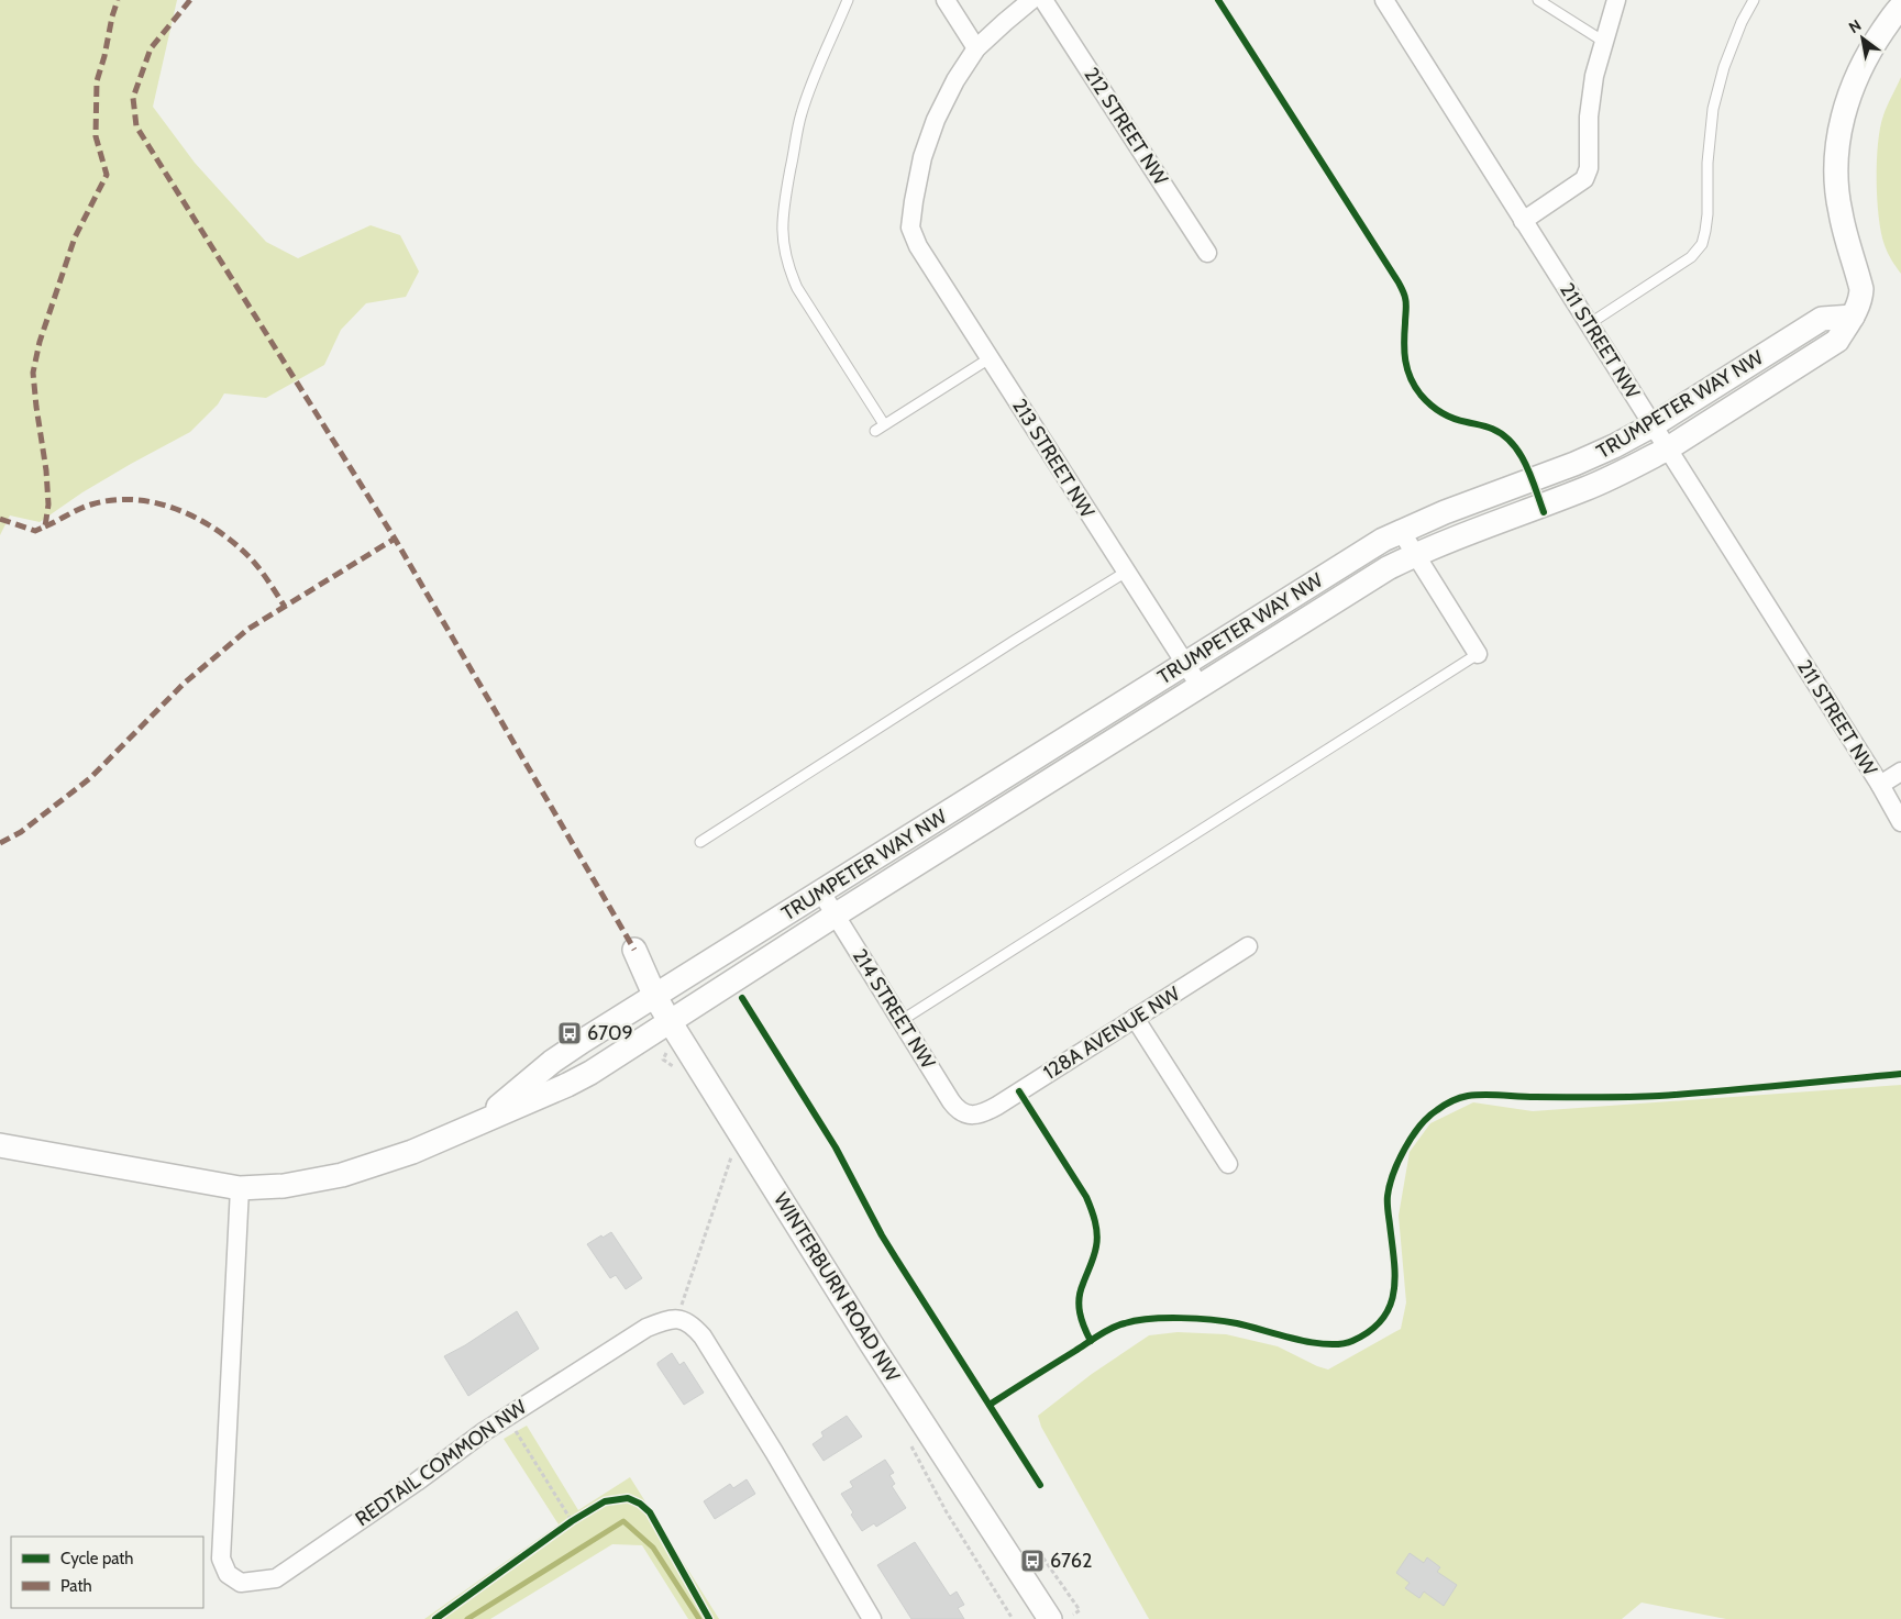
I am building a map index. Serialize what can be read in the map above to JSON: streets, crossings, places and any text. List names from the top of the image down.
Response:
{
  "streets": {
    "street": [
      "212 STREET NW",
      "211 STREET NW",
      "TRUMPETER WAY NW",
      "213 STREET NW",
      "214 STREET NW",
      "128A AVENUE NW",
      "WINTERBURN ROAD NW",
      "REDTAIL COMMON NW"
    ]
  },
  "crossings": [
    ["211 STREET NW", "TRUMPETER WAY NW"],
    ["TRUMPETER WAY NW", "213 STREET NW"],
    ["TRUMPETER WAY NW", "214 STREET NW"],
    ["TRUMPETER WAY NW", "WINTERBURN ROAD NW"],
    ["TRUMPETER WAY NW", "REDTAIL COMMON NW"],
    ["214 STREET NW", "128A AVENUE NW"]
  ],
  "places": {
    "bus stop": ["6709", "6762"]
  },
  "legend": ["Cycle path", "Path"],
  "north": "top left"
}
